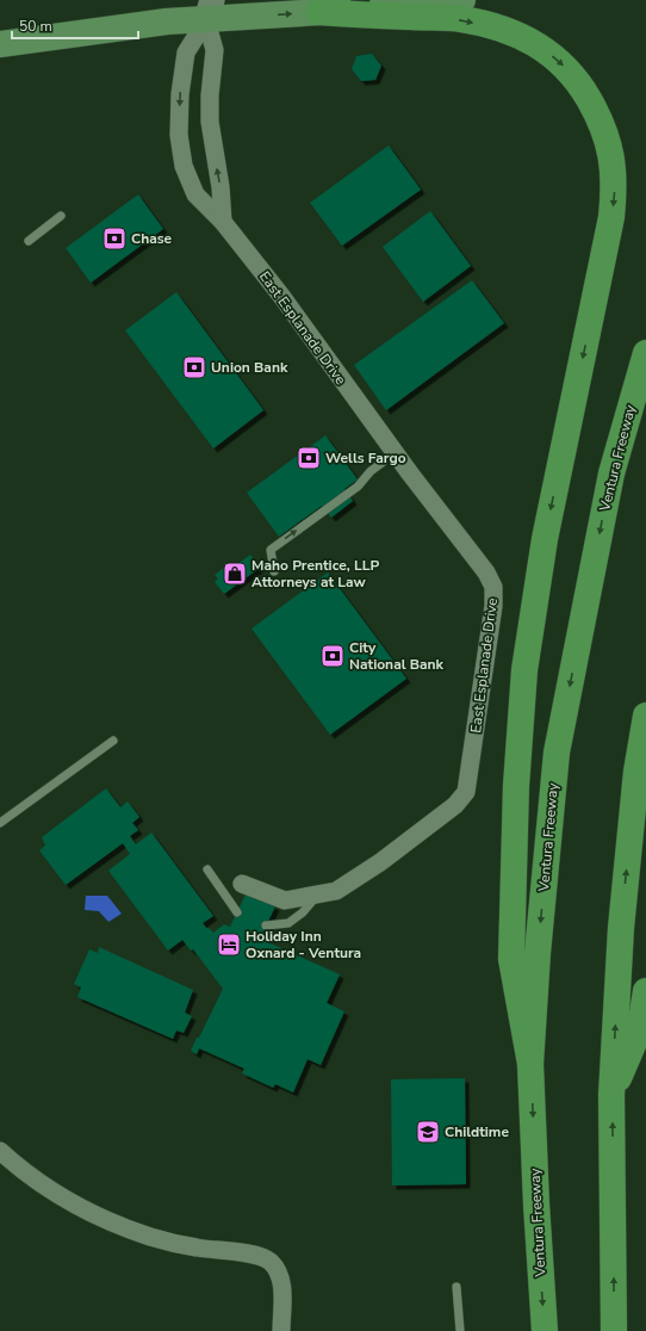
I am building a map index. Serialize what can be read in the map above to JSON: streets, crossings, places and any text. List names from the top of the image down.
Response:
{
  "streets": {
    "highway": ["Ventura Freeway"],
    "street": ["East Esplanade Drive"]
  },
  "places": {
    "bank": [
      "Chase",
      "Union Bank",
      "Wells Fargo",
      "City National Bank"
    ],
    "shop": ["Maho Prentice, LLP Attorneys at Law"],
    "hotel": ["Holiday Inn Oxnard - Ventura"],
    "school or university": ["Childtime"]
  },
  "scale_bar": "50 m"
}
